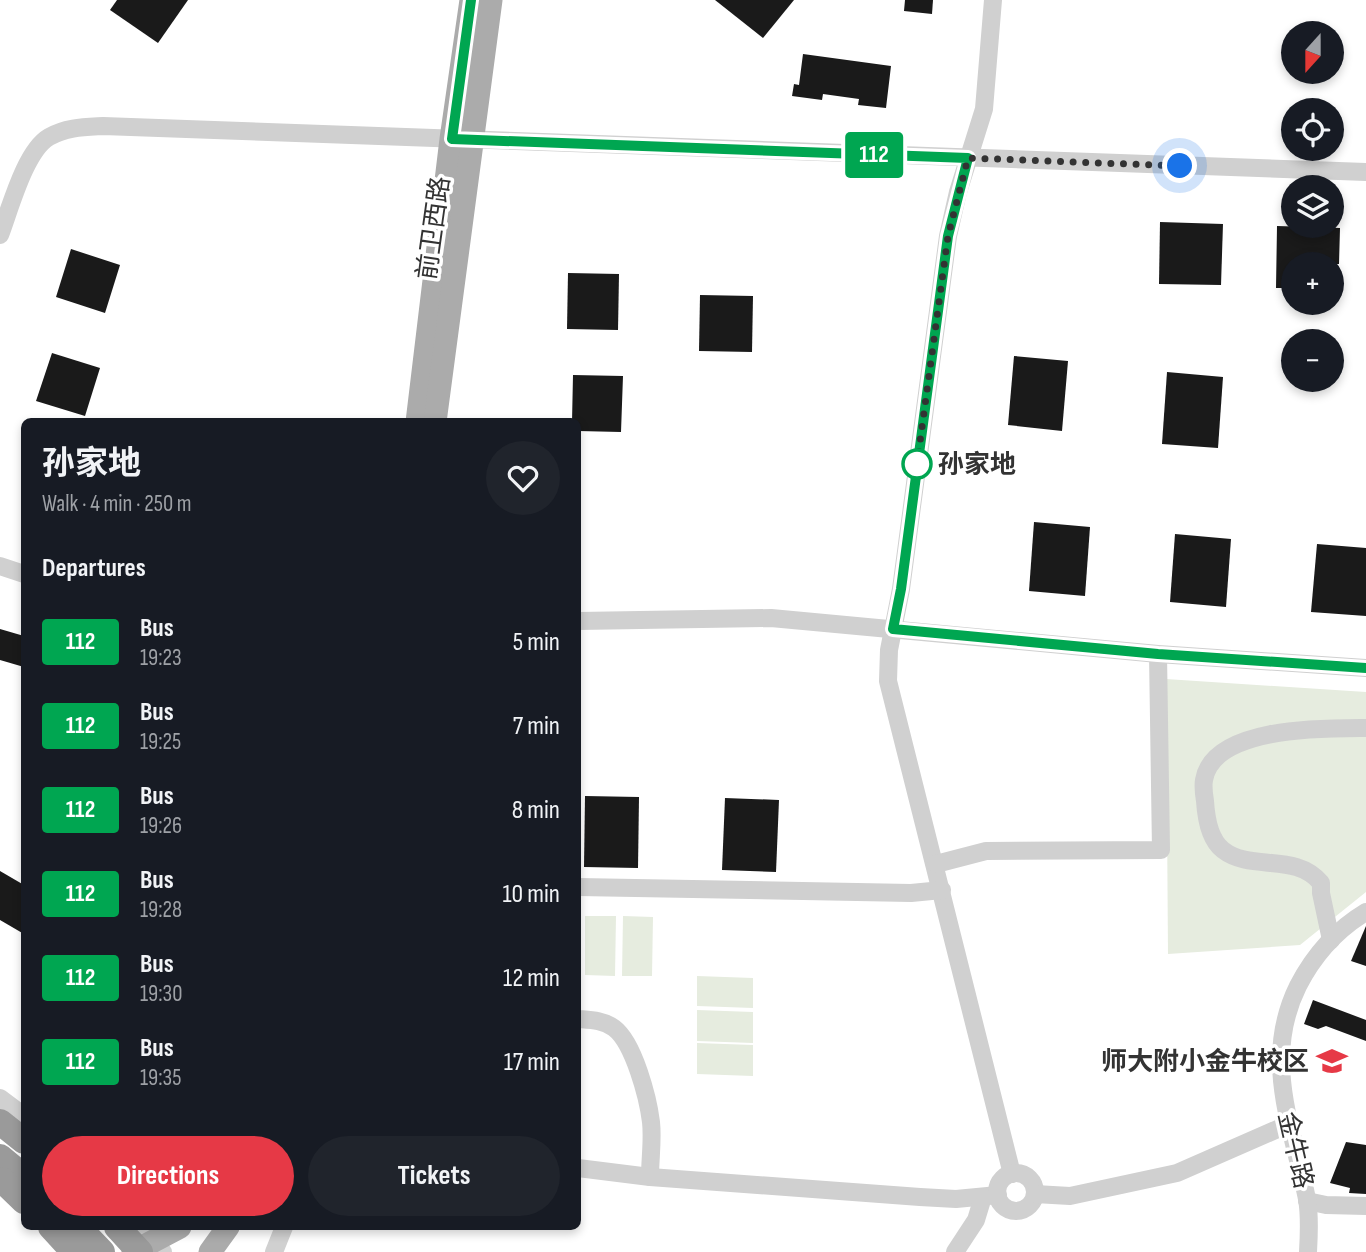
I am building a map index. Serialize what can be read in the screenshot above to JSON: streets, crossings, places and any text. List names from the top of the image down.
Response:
{
  "streets": {
    "main road": ["前卫西路"],
    "street": ["金牛路"]
  },
  "places": {
    "other": ["孙家地"],
    "school or university": ["师大附小金牛校区"]
  },
  "lines": ["bus line 112"],
  "north": "bottom",
  "page": {
    "on_map": "112",
    "map_buttons": ["+", "−"],
    "heading": [
      ["孙家地", "Walk · 4 min · 250 m"],
      "Departures"
    ],
    "list": [
      {
        "mark": "112",
        "name": "Bus",
        "note": "19:23",
        "value": "5 min"
      },
      {
        "mark": "112",
        "name": "Bus",
        "note": "19:25",
        "value": "7 min"
      },
      {
        "mark": "112",
        "name": "Bus",
        "note": "19:26",
        "value": "8 min"
      },
      {
        "mark": "112",
        "name": "Bus",
        "note": "19:28",
        "value": "10 min"
      },
      {
        "mark": "112",
        "name": "Bus",
        "note": "19:30",
        "value": "12 min"
      },
      {
        "mark": "112",
        "name": "Bus",
        "note": "19:35",
        "value": "17 min"
      }
    ],
    "buttons": ["Directions", "Tickets"]
  }
}
